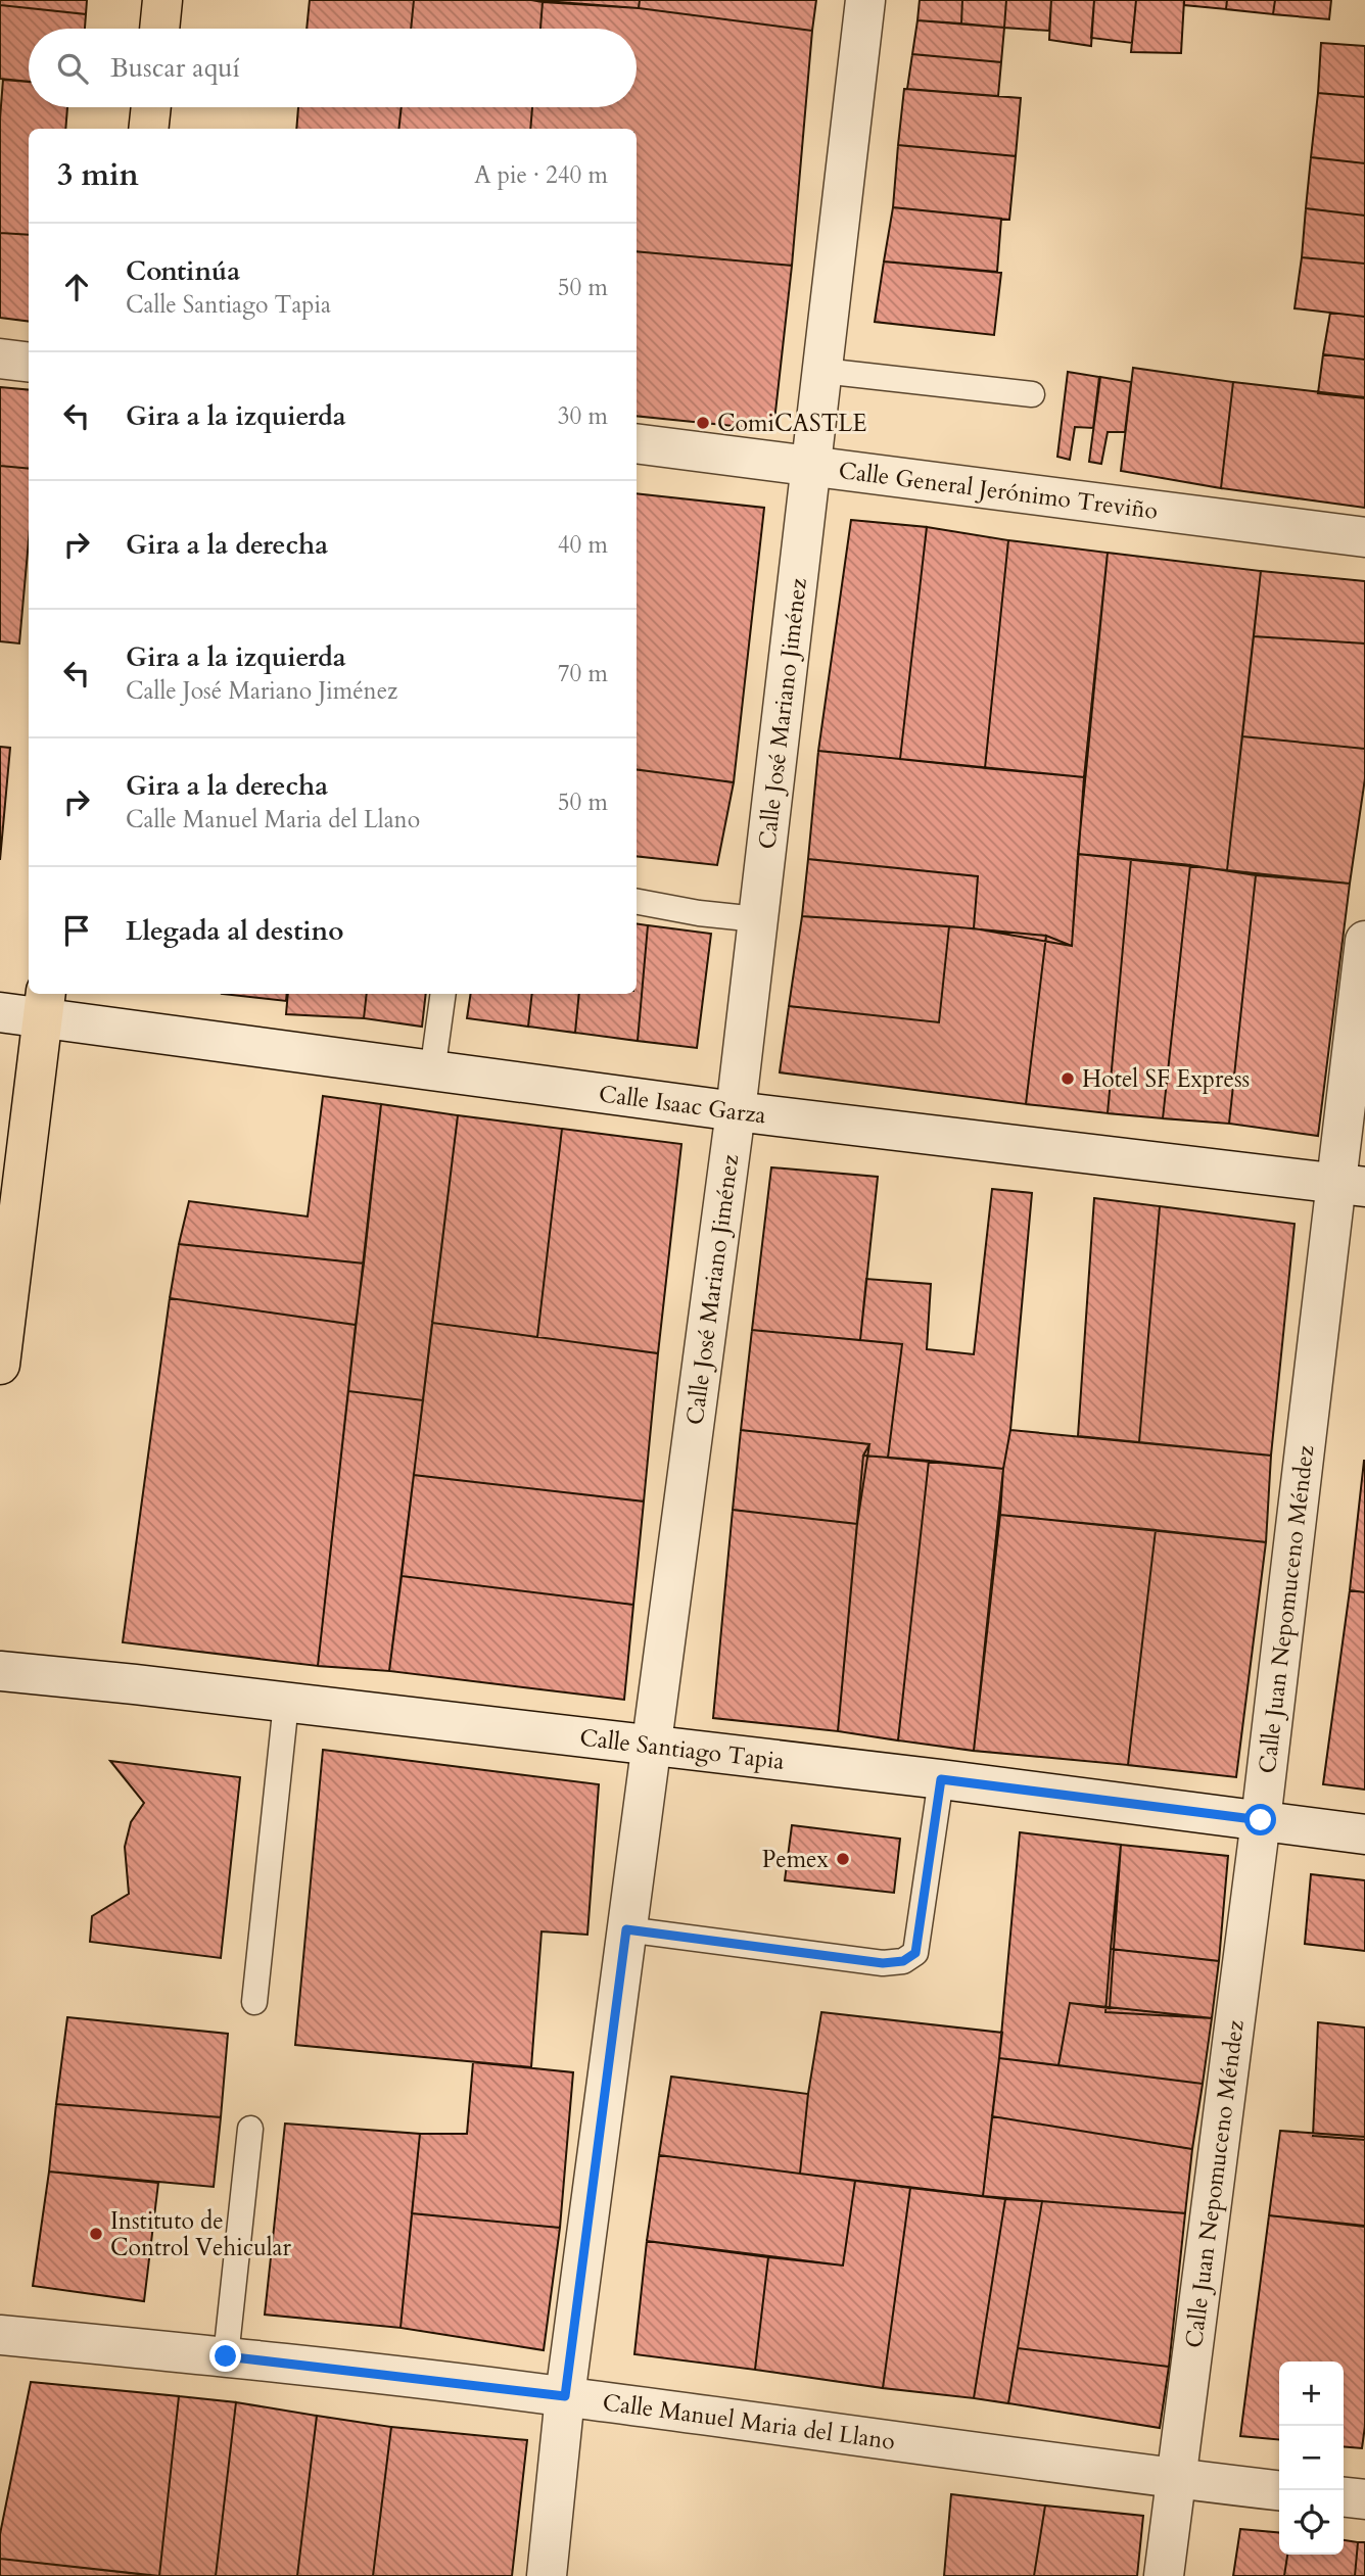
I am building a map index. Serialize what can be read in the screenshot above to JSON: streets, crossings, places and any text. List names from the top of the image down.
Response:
{
  "streets": {
    "street": [
      "Calle General Jerónimo Treviño",
      "Calle José Mariano Jiménez",
      "Calle Isaac Garza",
      "Calle Juan Nepomuceno Méndez",
      "Calle Santiago Tapia",
      "Calle Manuel Maria del Llano"
    ]
  },
  "crossings": [
    ["Calle General Jerónimo Treviño", "Calle José Mariano Jiménez"],
    ["Calle José Mariano Jiménez", "Calle Isaac Garza"],
    ["Calle José Mariano Jiménez", "Calle Santiago Tapia"],
    ["Calle José Mariano Jiménez", "Calle Manuel Maria del Llano"],
    ["Calle Isaac Garza", "Calle Juan Nepomuceno Méndez"],
    ["Calle Juan Nepomuceno Méndez", "Calle Santiago Tapia"],
    ["Calle Juan Nepomuceno Méndez", "Calle Manuel Maria del Llano"]
  ],
  "places": [
    "ComiCASTLE",
    "Hotel SF Express",
    "Pemex",
    "Instituto de Control Vehicular"
  ],
  "page": {
    "search": "Buscar aquí",
    "heading": ["3 min", "A pie · 240 m"],
    "list": [
      ["Continúa", "Calle Santiago Tapia", "50 m"],
      ["Gira a la izquierda", "30 m"],
      ["Gira a la derecha", "40 m"],
      ["Gira a la izquierda", "Calle José Mariano Jiménez", "70 m"],
      ["Gira a la derecha", "Calle Manuel Maria del Llano", "50 m"],
      "Llegada al destino"
    ],
    "map_buttons": ["+", "−"]
  }
}
